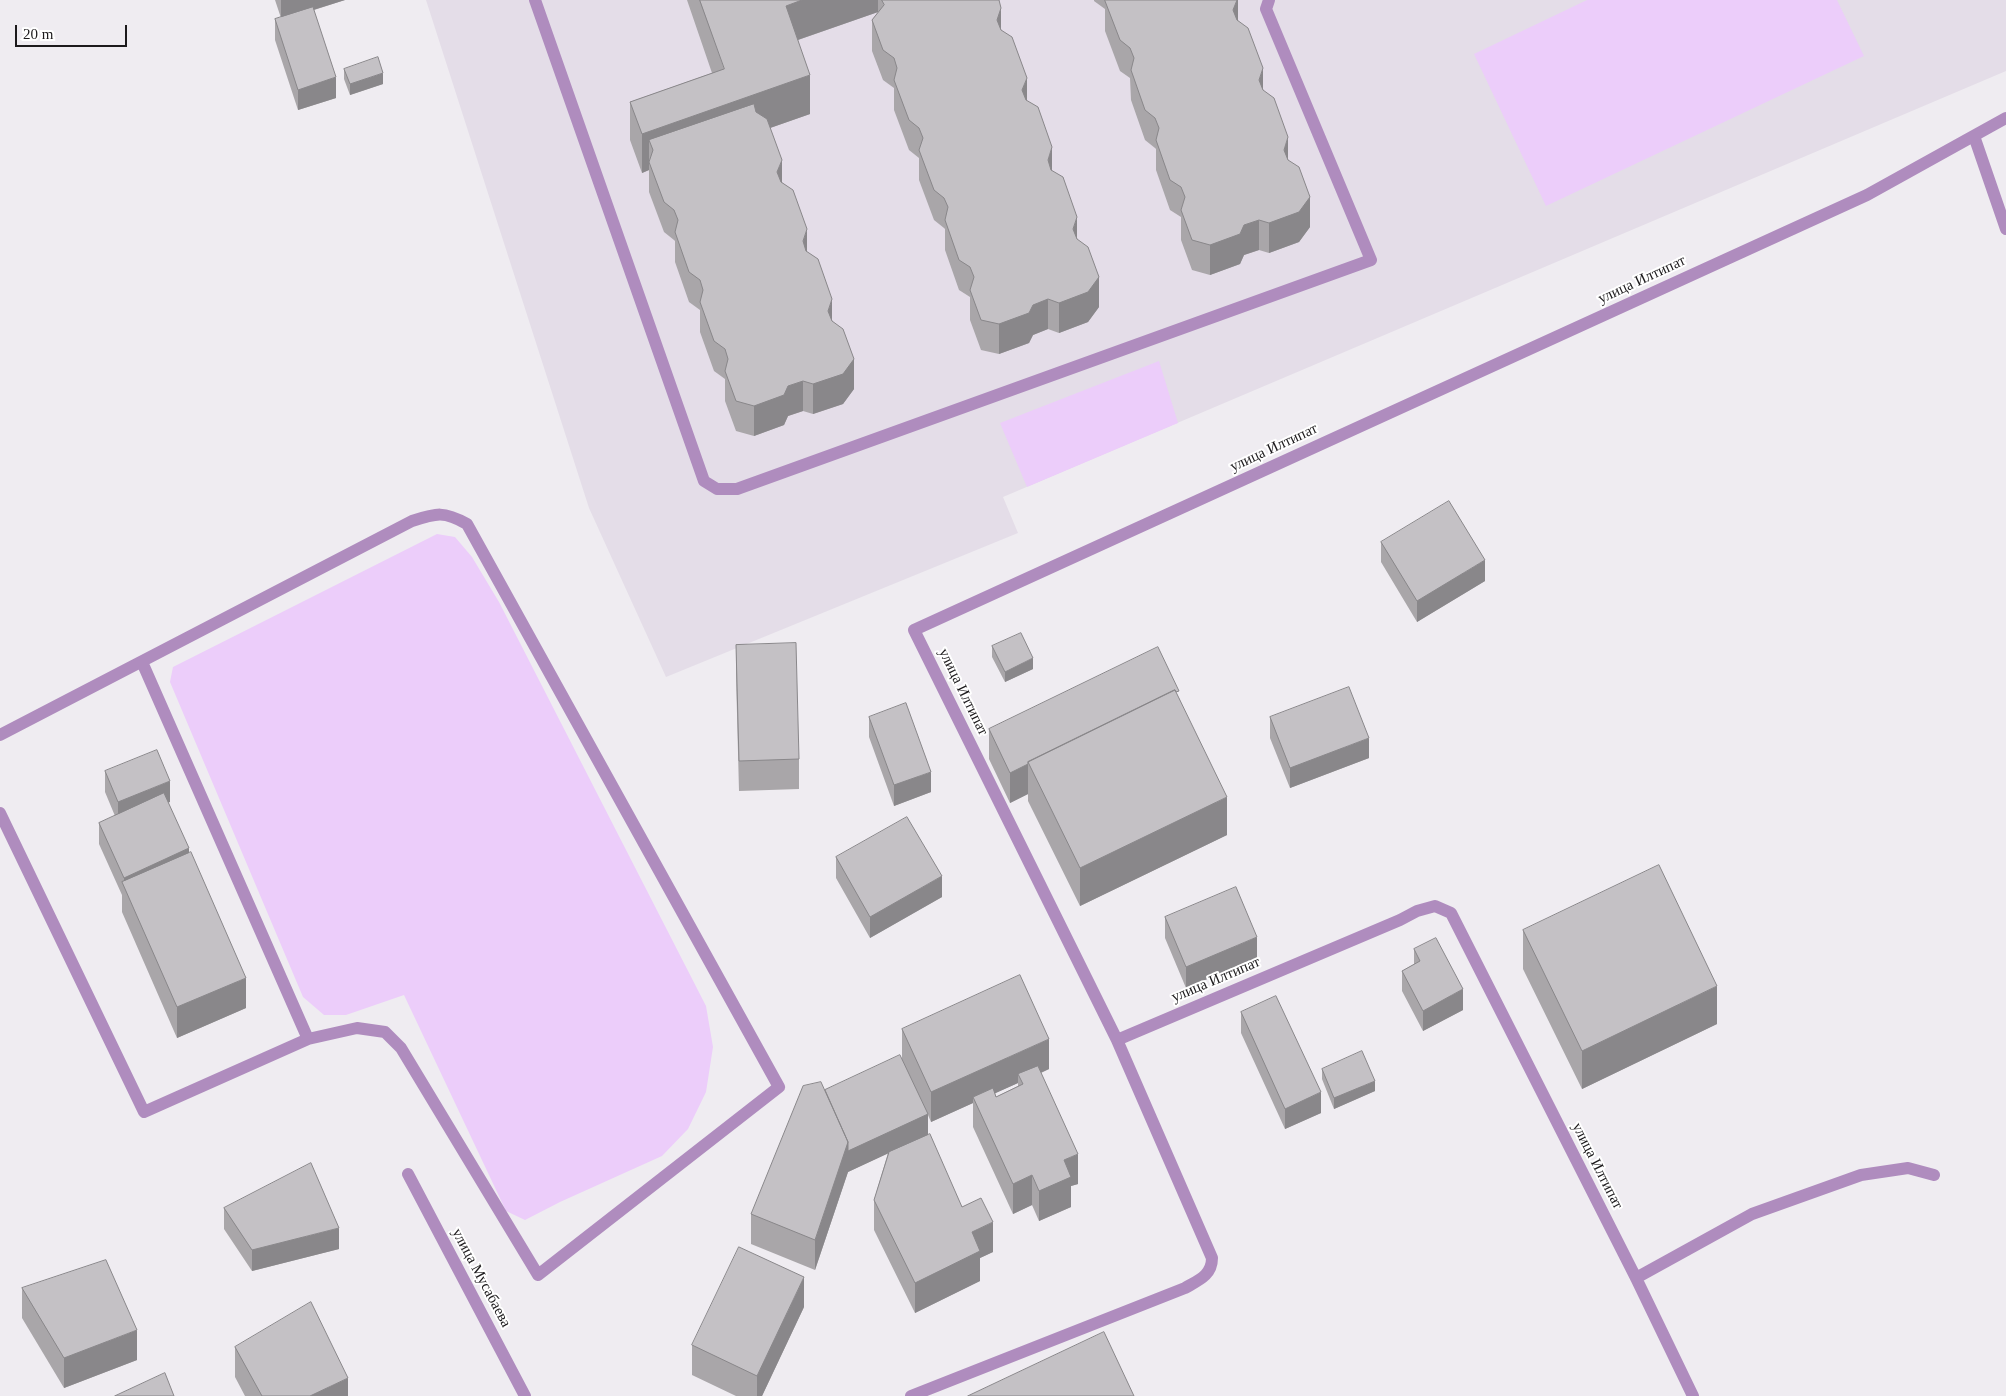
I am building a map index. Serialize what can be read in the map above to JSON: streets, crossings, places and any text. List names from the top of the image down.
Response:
{
  "streets": {
    "street": ["улица Илтипат", "улица Мусабаева"]
  },
  "scale_bar": "20 m"
}
